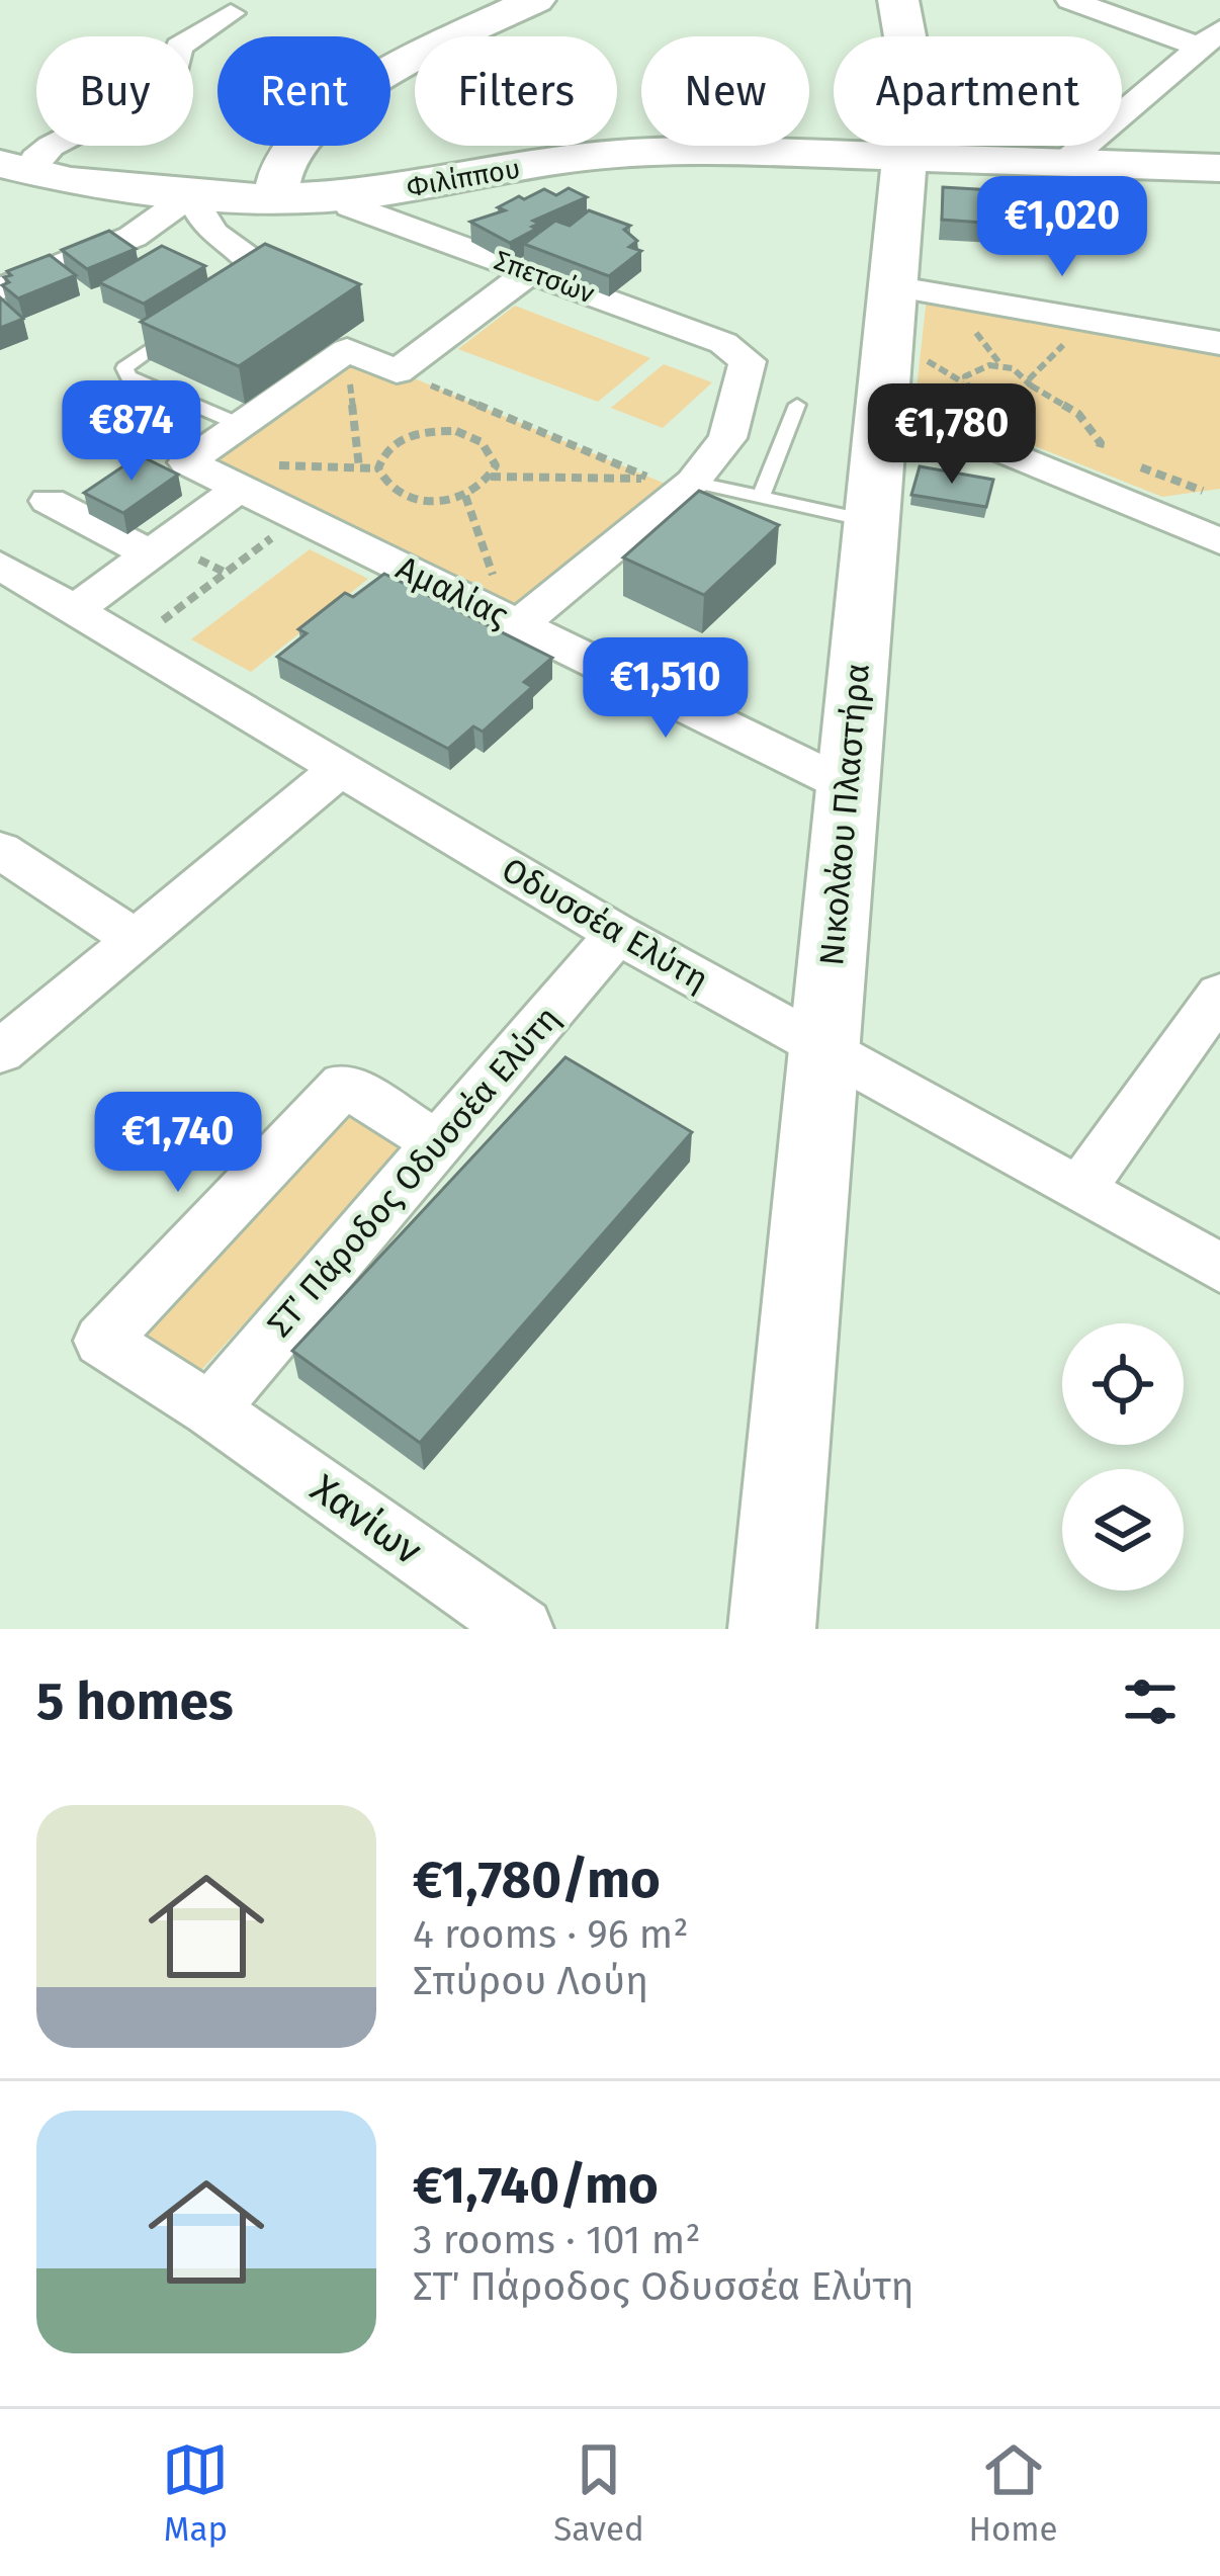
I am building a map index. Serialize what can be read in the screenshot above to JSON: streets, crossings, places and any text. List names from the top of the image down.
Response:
{
  "streets": {
    "main road": ["Φιλίππου", "Νικολάου Πλαστήρα"],
    "street": [
      "Σπετσών",
      "Αμαλίας",
      "Οδυσσέα Ελύτη",
      "ΣΤ΄ Πάροδος Οδυσσέα Ελύτη",
      "Χανίων"
    ]
  },
  "crossings": [
    ["Φιλίππου", "Σπετσών"],
    ["Φιλίππου", "Νικολάου Πλαστήρα"],
    ["Αμαλίας", "Νικολάου Πλαστήρα"],
    ["Νικολάου Πλαστήρα", "Οδυσσέα Ελύτη"],
    ["Οδυσσέα Ελύτη", "ΣΤ΄ Πάροδος Οδυσσέα Ελύτη"],
    ["ΣΤ΄ Πάροδος Οδυσσέα Ελύτη", "Χανίων"]
  ],
  "page": {
    "chip": [
      "Buy",
      "Rent",
      "Filters",
      "New",
      "Apartment"
    ],
    "price": [
      "€1,020",
      "€874",
      "€1,780",
      "€1,510",
      "€1,740"
    ],
    "heading": "5 homes",
    "list": [
      {
        "name": "€1,780/mo",
        "note": "4 rooms · 96 m² · Σπύρου Λούη"
      },
      {
        "name": "€1,740/mo",
        "note": "3 rooms · 101 m² · ΣΤ΄ Πάροδος Οδυσσέα Ελύτη"
      }
    ],
    "tabs": ["Map", "Saved", "Home"]
  }
}
